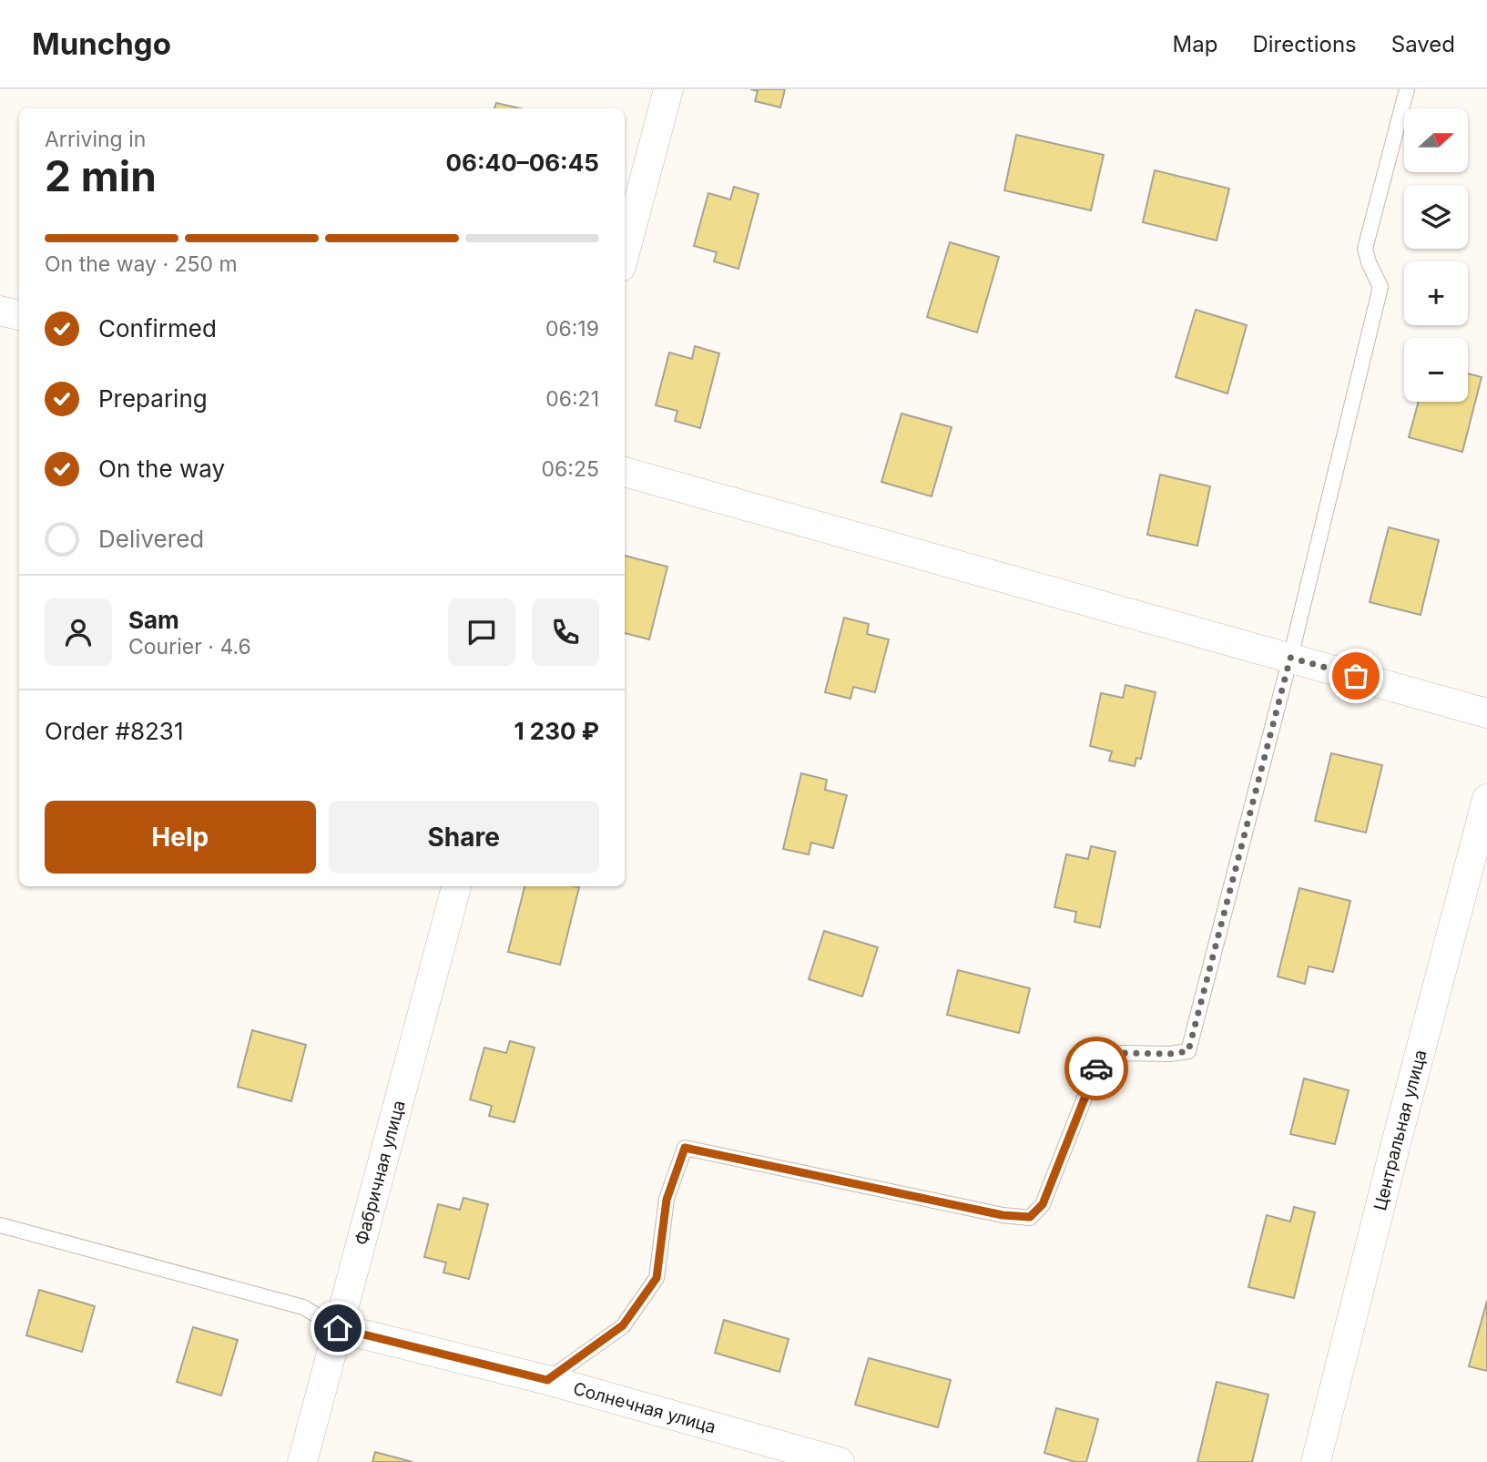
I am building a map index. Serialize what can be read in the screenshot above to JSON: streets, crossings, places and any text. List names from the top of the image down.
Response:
{
  "streets": {
    "street": ["Центральная улица", "Фабричная улица", "Солнечная улица"]
  },
  "crossings": [
    ["Фабричная улица", "Солнечная улица"]
  ],
  "north": "right",
  "page": {
    "header": "Munchgo",
    "nav": ["Map", "Directions", "Saved"],
    "map_buttons": ["+", "−"],
    "heading": ["2 min", "Arriving in", "06:40–06:45"],
    "panel": [
      "Sam",
      "Courier · 4.6",
      "Order #8231",
      "1 230 ₽"
    ],
    "bar": "On the way · 250 m",
    "list": [
      ["Confirmed", "06:19"],
      ["Preparing", "06:21"],
      ["On the way", "06:25"],
      "Delivered"
    ],
    "buttons": ["Help", "Share"]
  }
}
